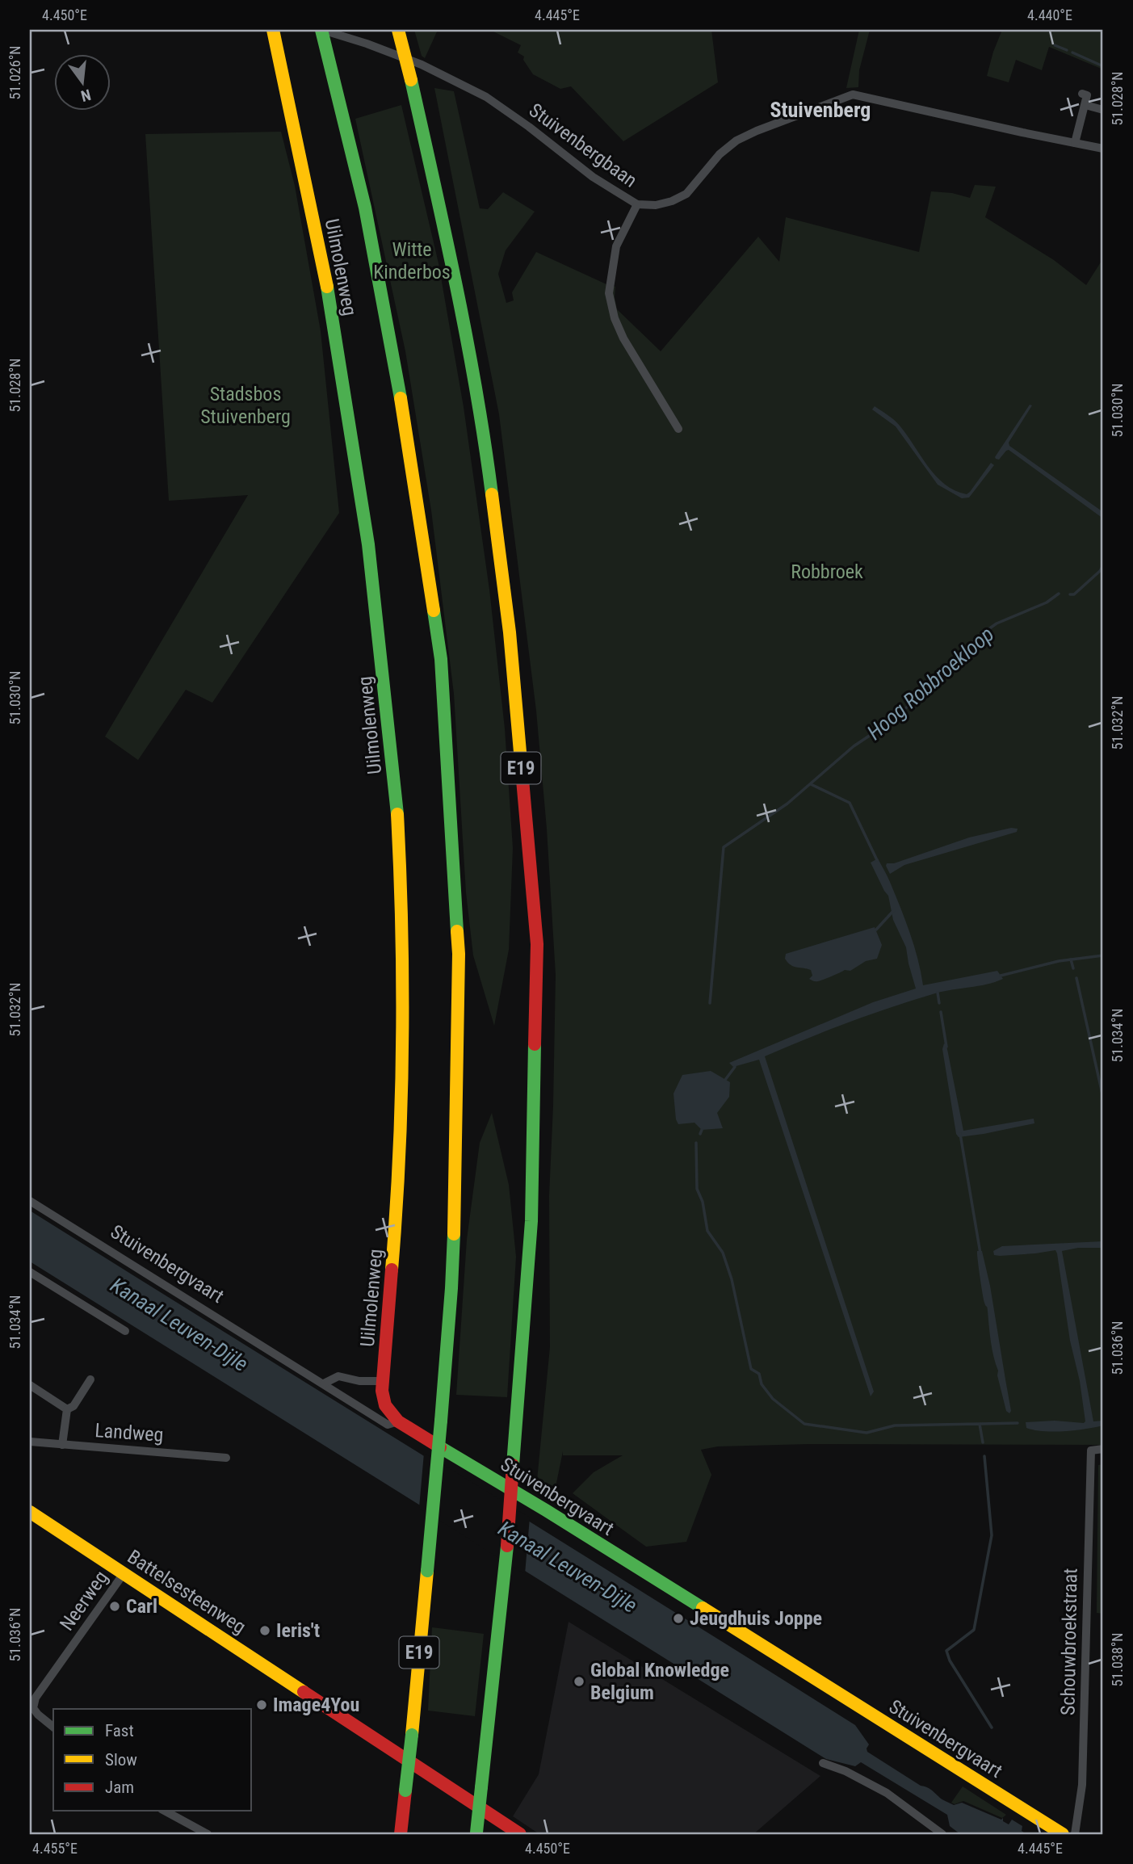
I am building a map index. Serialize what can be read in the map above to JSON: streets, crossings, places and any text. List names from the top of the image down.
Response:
{
  "streets": {
    "main road": [
      "Uilmolenweg",
      "E19",
      "Stuivenbergvaart",
      "Battelsesteenweg"
    ],
    "street": [
      "Stuivenbergbaan",
      "Landweg",
      "Neerweg",
      "Schouwbroekstraat"
    ]
  },
  "crossings": [
    ["Stuivenbergbaan", "E19"],
    ["Uilmolenweg", "Stuivenbergvaart"],
    ["Battelsesteenweg", "Neerweg"]
  ],
  "districts": ["Stuivenberg"],
  "water": ["Hoog Robbroekloop", "Kanaal Leuven-Dijle"],
  "parks": ["Witte Kinderbos", "Stadsbos Stuivenberg", "Robbroek"],
  "places": [
    "Carl",
    "Jeugdhuis Joppe",
    "Ieris't",
    "Global Knowledge Belgium",
    "Image4You"
  ],
  "legend": ["Fast", "Slow", "Jam"],
  "north": "bottom",
  "coordinates": [
    "4.450°E",
    "4.445°E",
    "4.440°E",
    "51.026°N",
    "51.028°N",
    "51.030°N",
    "51.032°N",
    "51.034°N",
    "51.036°N",
    "51.038°N",
    "4.455°E"
  ]
}
